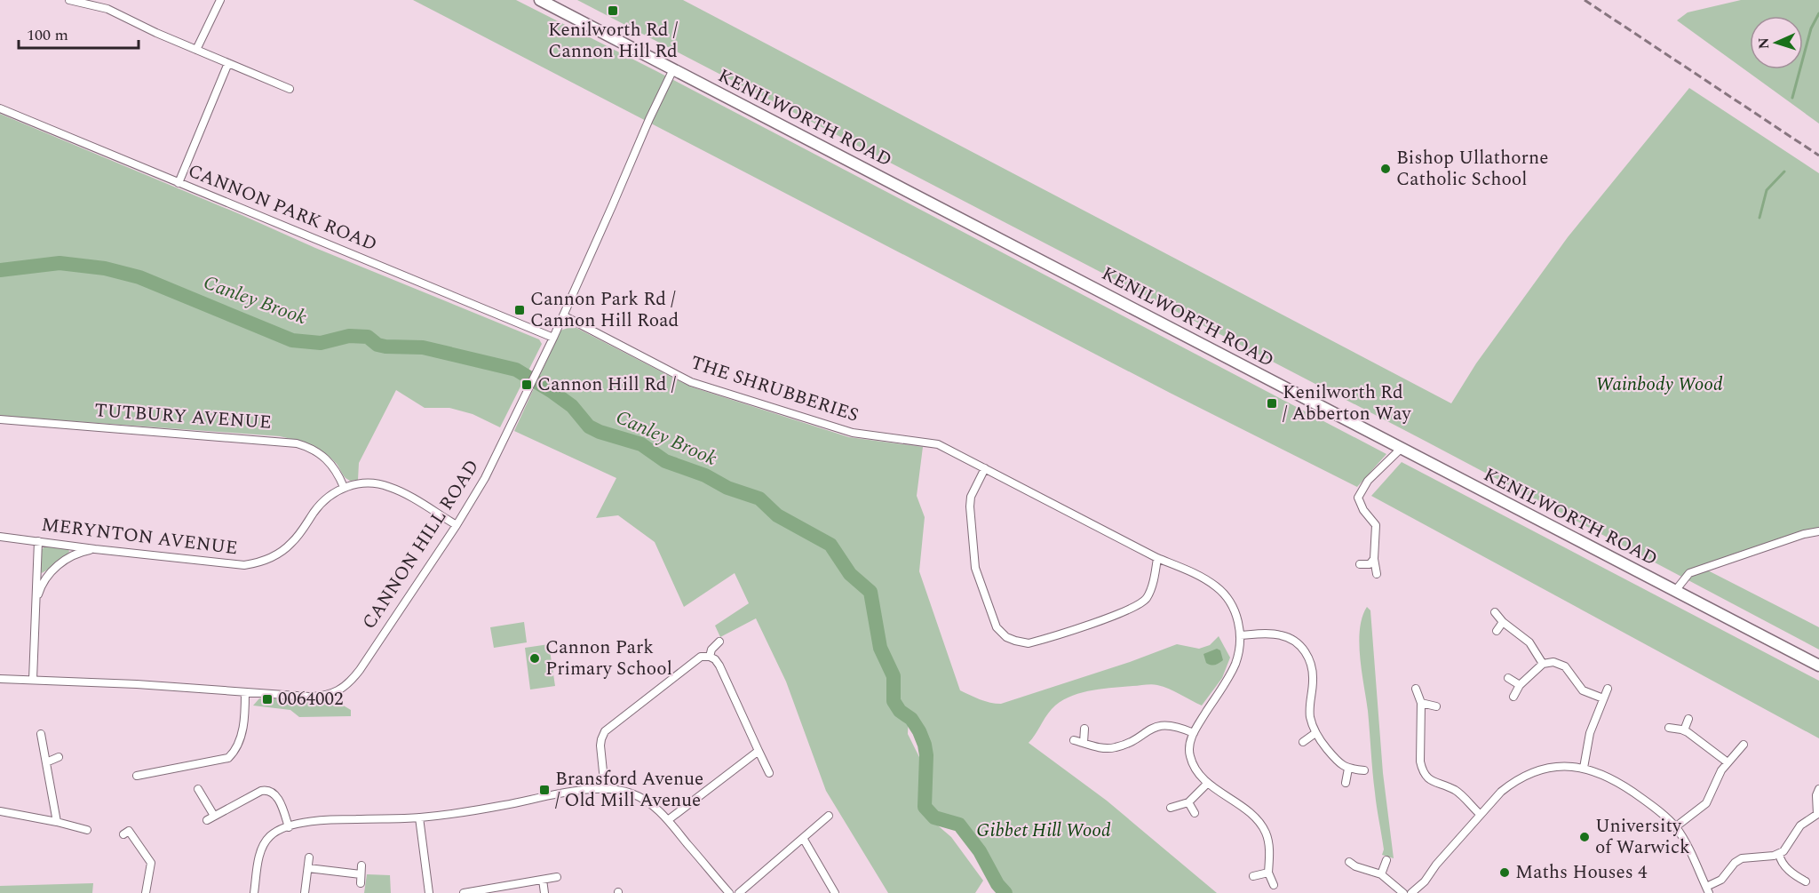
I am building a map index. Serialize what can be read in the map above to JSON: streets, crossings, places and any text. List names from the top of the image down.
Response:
{
  "streets": {
    "main road": ["KENILWORTH ROAD"],
    "street": [
      "CANNON PARK ROAD",
      "THE SHRUBBERIES",
      "TUTBURY AVENUE",
      "MERYNTON AVENUE",
      "CANNON HILL ROAD"
    ]
  },
  "crossings": [
    ["KENILWORTH ROAD", "CANNON HILL ROAD"],
    ["CANNON PARK ROAD", "CANNON HILL ROAD"],
    ["THE SHRUBBERIES", "CANNON HILL ROAD"],
    ["TUTBURY AVENUE", "MERYNTON AVENUE"],
    ["MERYNTON AVENUE", "CANNON HILL ROAD"]
  ],
  "water": ["Canley Brook"],
  "parks": ["Wainbody Wood", "Gibbet Hill Wood"],
  "places": {
    "transit": [
      "Kenilworth Rd / Cannon Hill Rd",
      "Cannon Park Rd / Cannon Hill Road",
      "Cannon Hill Rd /",
      "Kenilworth Rd / Abberton Way",
      "0064002",
      "Bransford Avenue / Old Mill Avenue"
    ],
    "other": [
      "Bishop Ullathorne Catholic School",
      "Cannon Park Primary School",
      "University of Warwick",
      "Maths Houses 4"
    ]
  },
  "scale_bar": "100 m",
  "north": "left"
}
